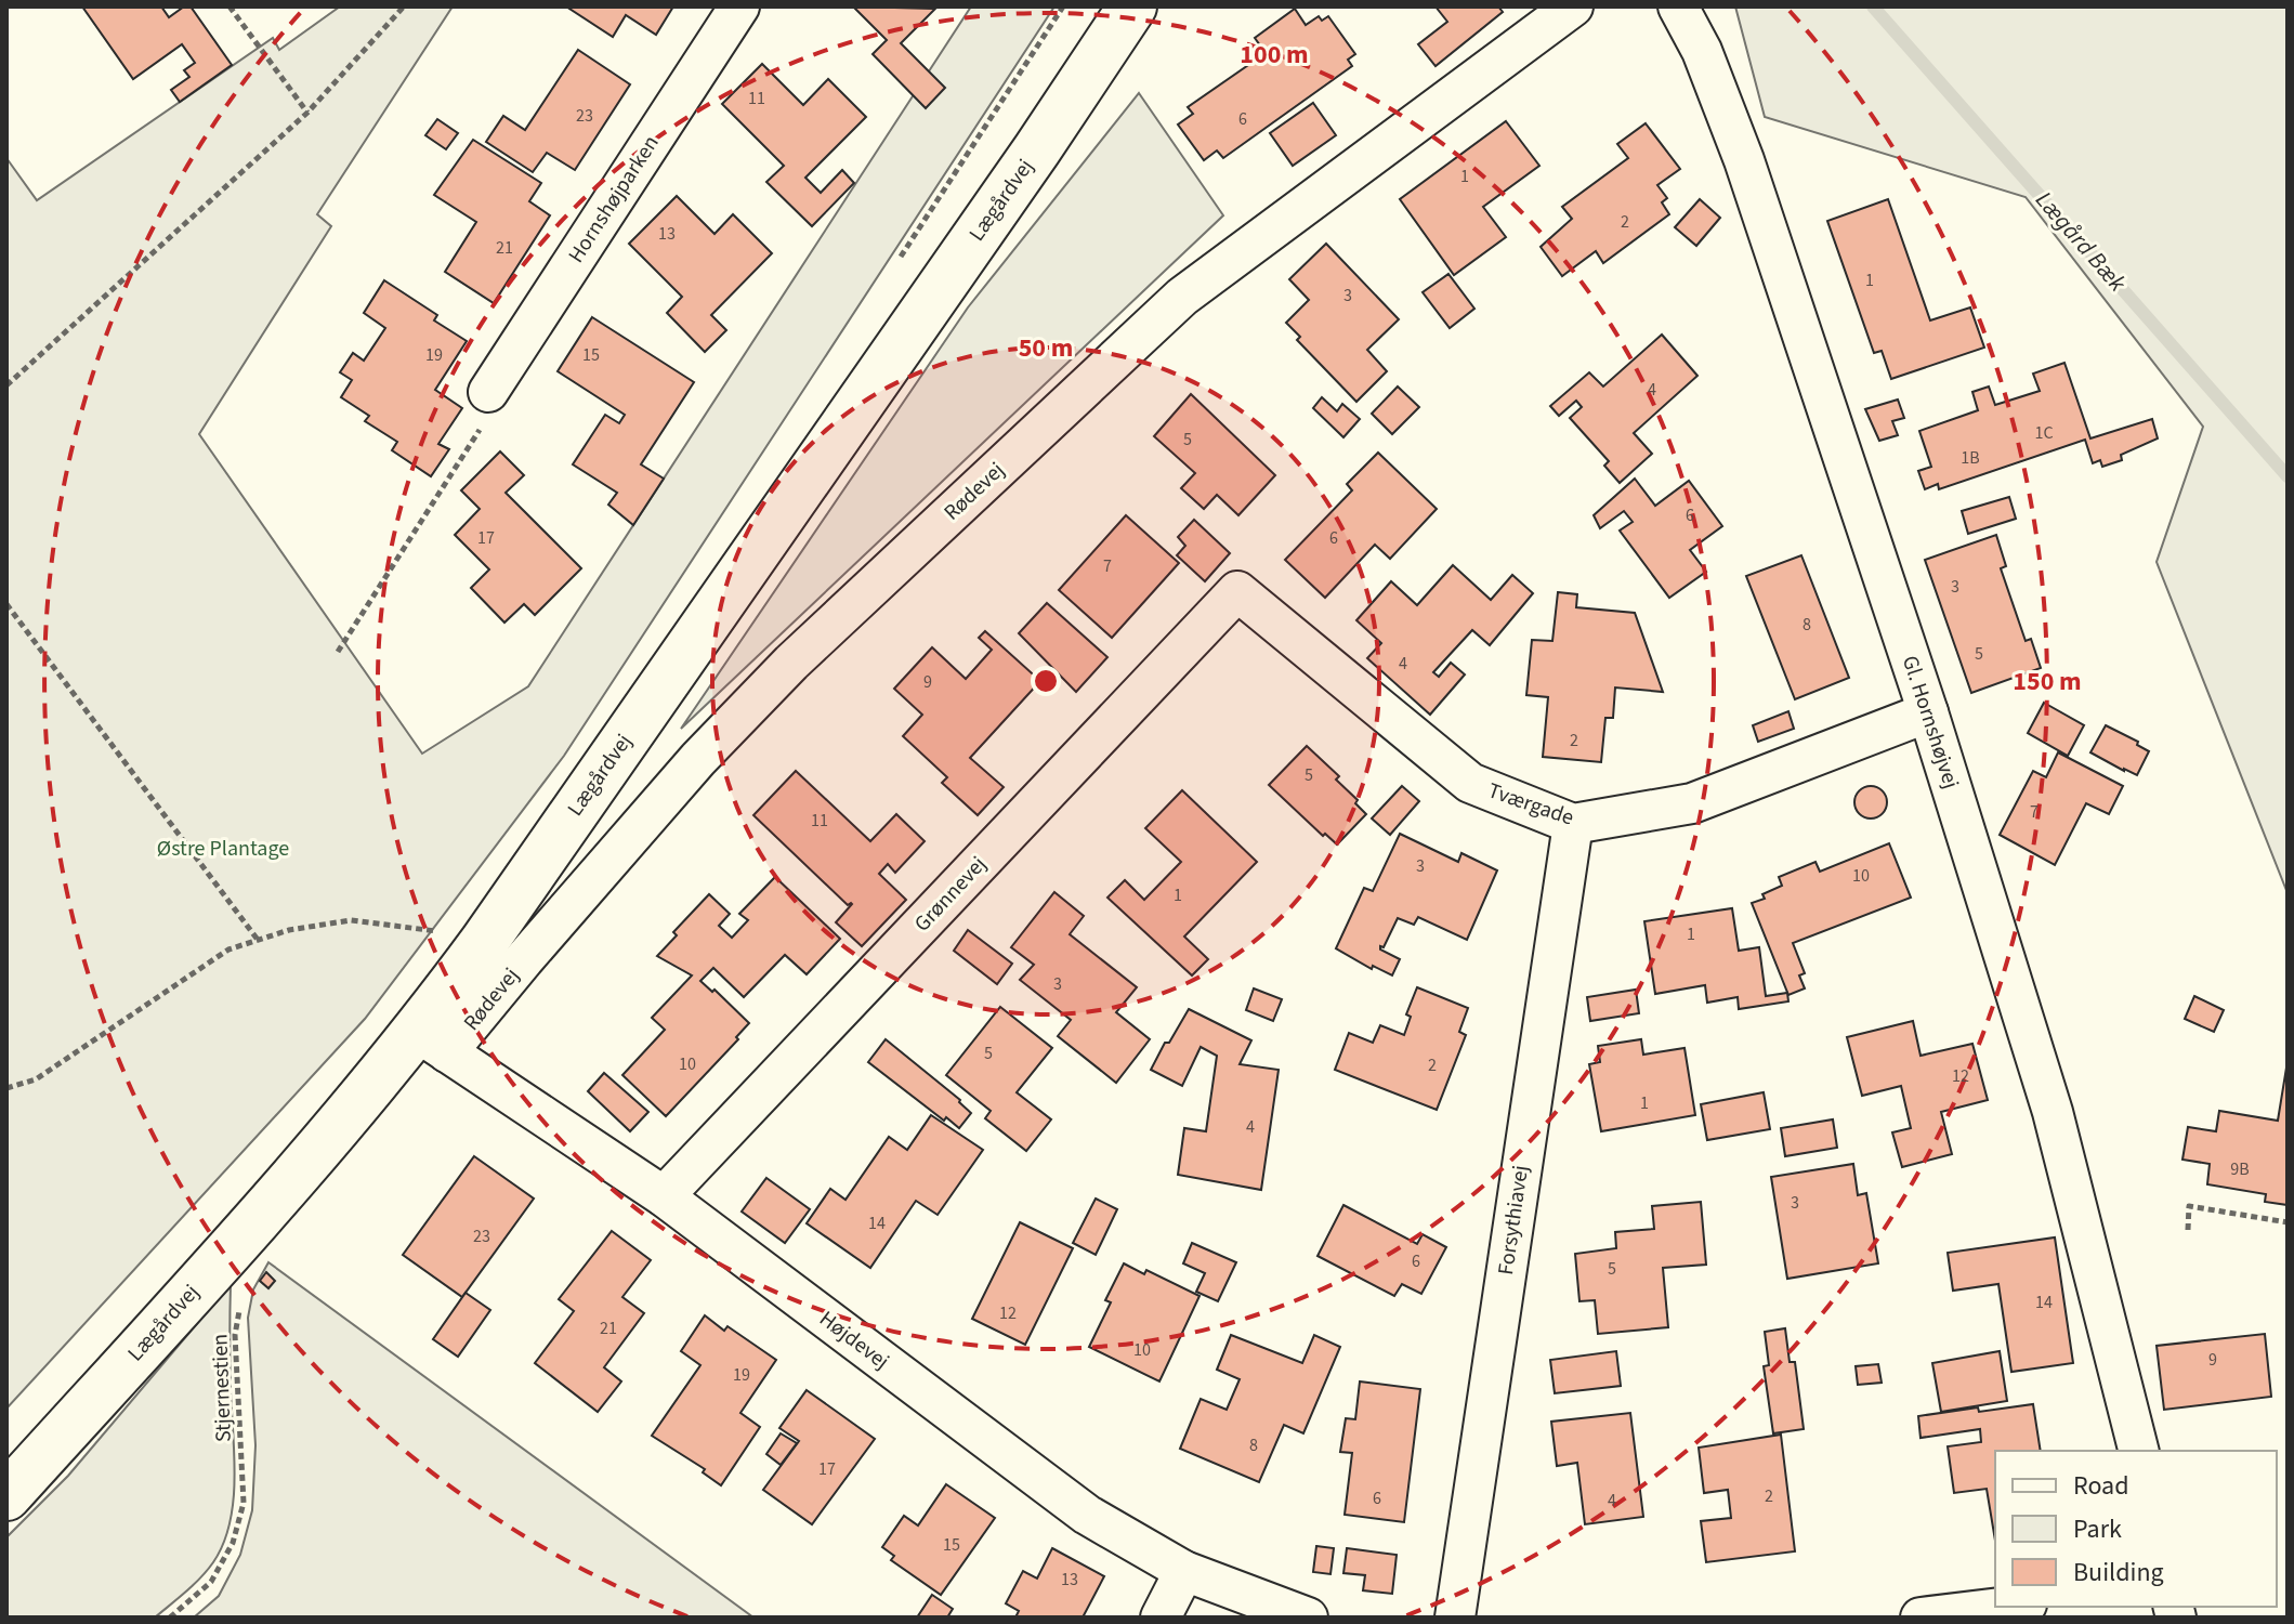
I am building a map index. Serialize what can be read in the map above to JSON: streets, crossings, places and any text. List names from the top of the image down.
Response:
{
  "streets": {
    "street": [
      "Hornshøjparken",
      "Lægårdvej",
      "Rødevej",
      "Gl. Hornshøjvej",
      "Tværgade",
      "Grønnevej",
      "Forsythiavej",
      "Højdevej"
    ],
    "path": ["Stjernestien"]
  },
  "crossings": [
    ["Lægårdvej", "Rødevej"],
    ["Lægårdvej", "Højdevej"],
    ["Rødevej", "Højdevej"],
    ["Gl. Hornshøjvej", "Tværgade"],
    ["Tværgade", "Grønnevej"],
    ["Tværgade", "Forsythiavej"],
    ["Grønnevej", "Højdevej"]
  ],
  "water": ["Lægård Bæk"],
  "parks": ["Østre Plantage"],
  "house_numbers": [
    "11",
    "23",
    "6",
    "1",
    "2",
    "13",
    "21",
    "1",
    "3",
    "19",
    "15",
    "4",
    "1C",
    "5",
    "1B",
    "6",
    "17",
    "6",
    "7",
    "3",
    "8",
    "5",
    "4",
    "9",
    "2",
    "5",
    "7",
    "11",
    "3",
    "10",
    "1",
    "1",
    "3",
    "5",
    "10",
    "2",
    "12",
    "1",
    "4",
    "9B",
    "3",
    "14",
    "23",
    "6",
    "5",
    "14",
    "12",
    "21",
    "10",
    "9",
    "19",
    "8",
    "17",
    "2",
    "6",
    "4",
    "15",
    "13"
  ],
  "legend": ["Road", "Park", "Building"],
  "rings": ["100 m", "50 m", "150 m"]
}
